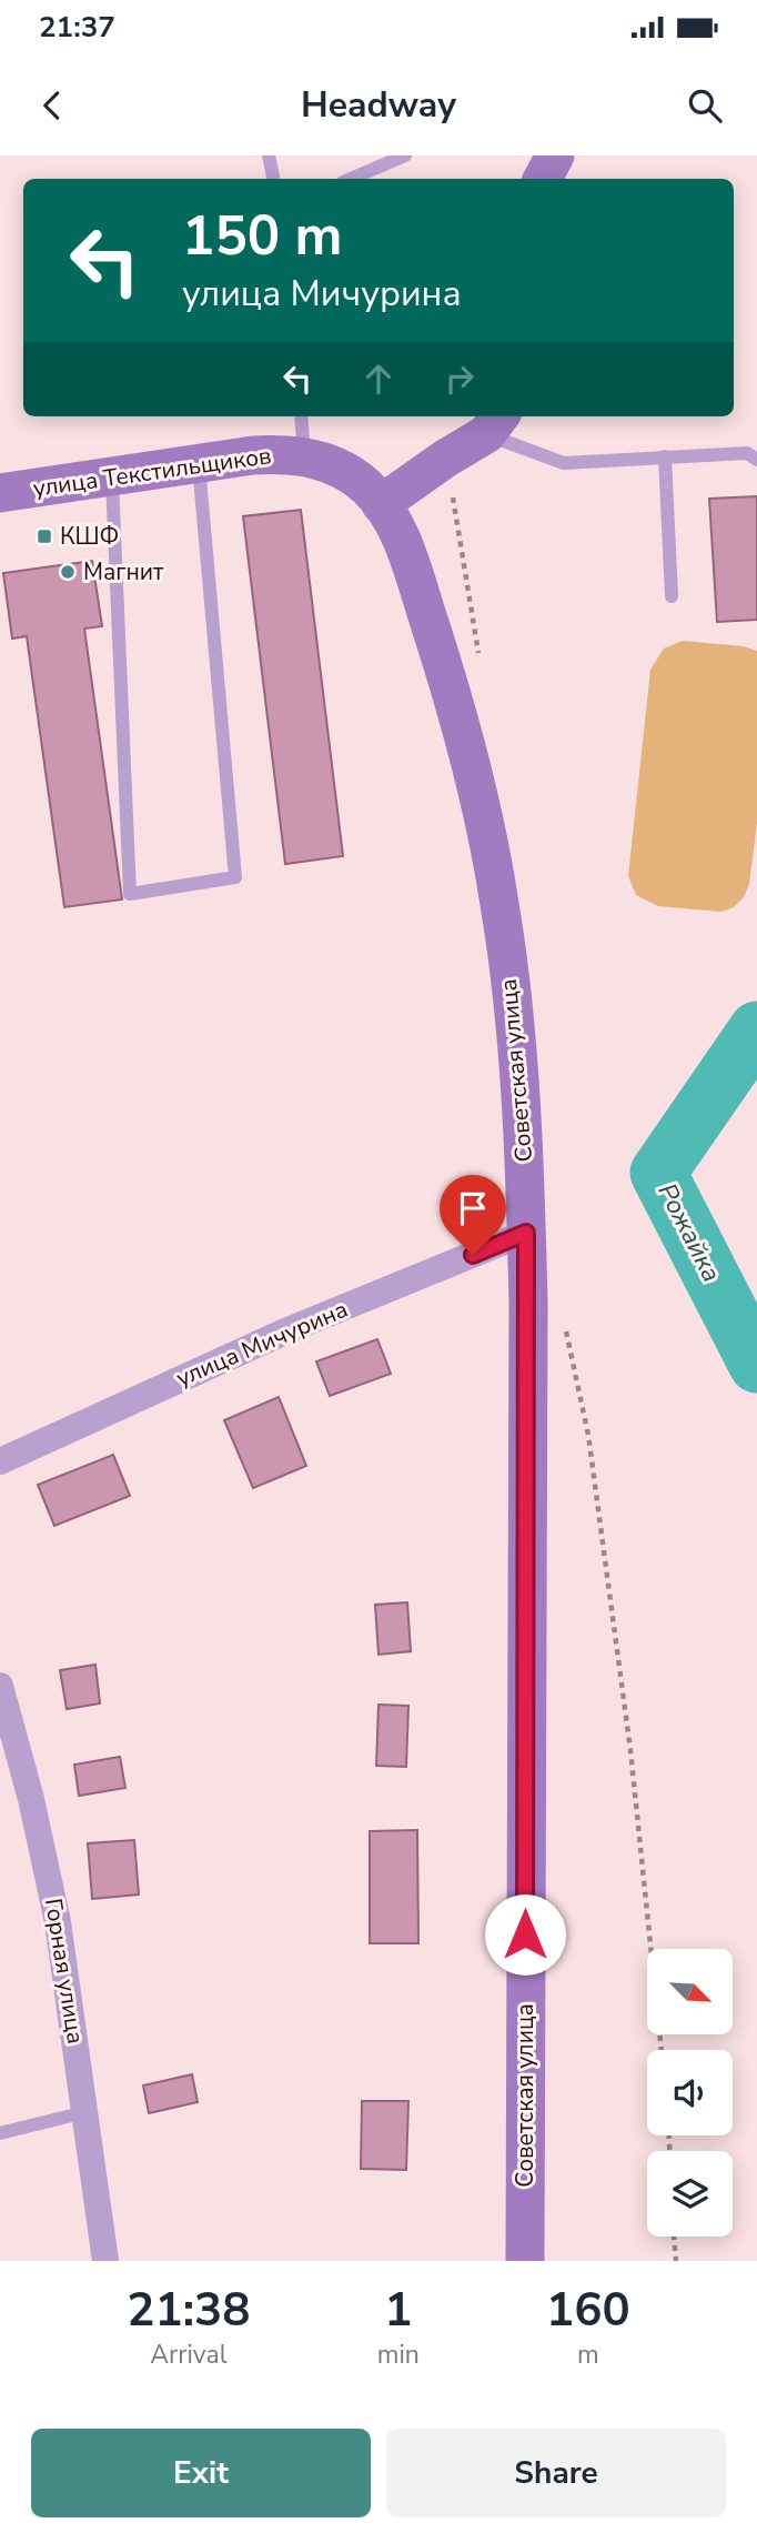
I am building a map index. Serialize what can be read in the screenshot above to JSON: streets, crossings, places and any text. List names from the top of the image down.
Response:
{
  "streets": {
    "main road": ["улица Текстильщиков", "Советская улица"],
    "street": ["улица Мичурина", "Горная улица"]
  },
  "crossings": [
    ["улица Текстильщиков", "Советская улица"],
    ["Советская улица", "улица Мичурина"]
  ],
  "water": ["Рожайка"],
  "places": {
    "transit": ["КШФ"],
    "other": ["Магнит"]
  },
  "north": "bottom right",
  "page": {
    "status": "21:37",
    "header": "Headway",
    "turn": ["150 m", "улица Мичурина"],
    "eta": [
      "21:38",
      "Arrival",
      "1",
      "min",
      "160",
      "m"
    ],
    "buttons": ["Exit", "Share"]
  }
}
